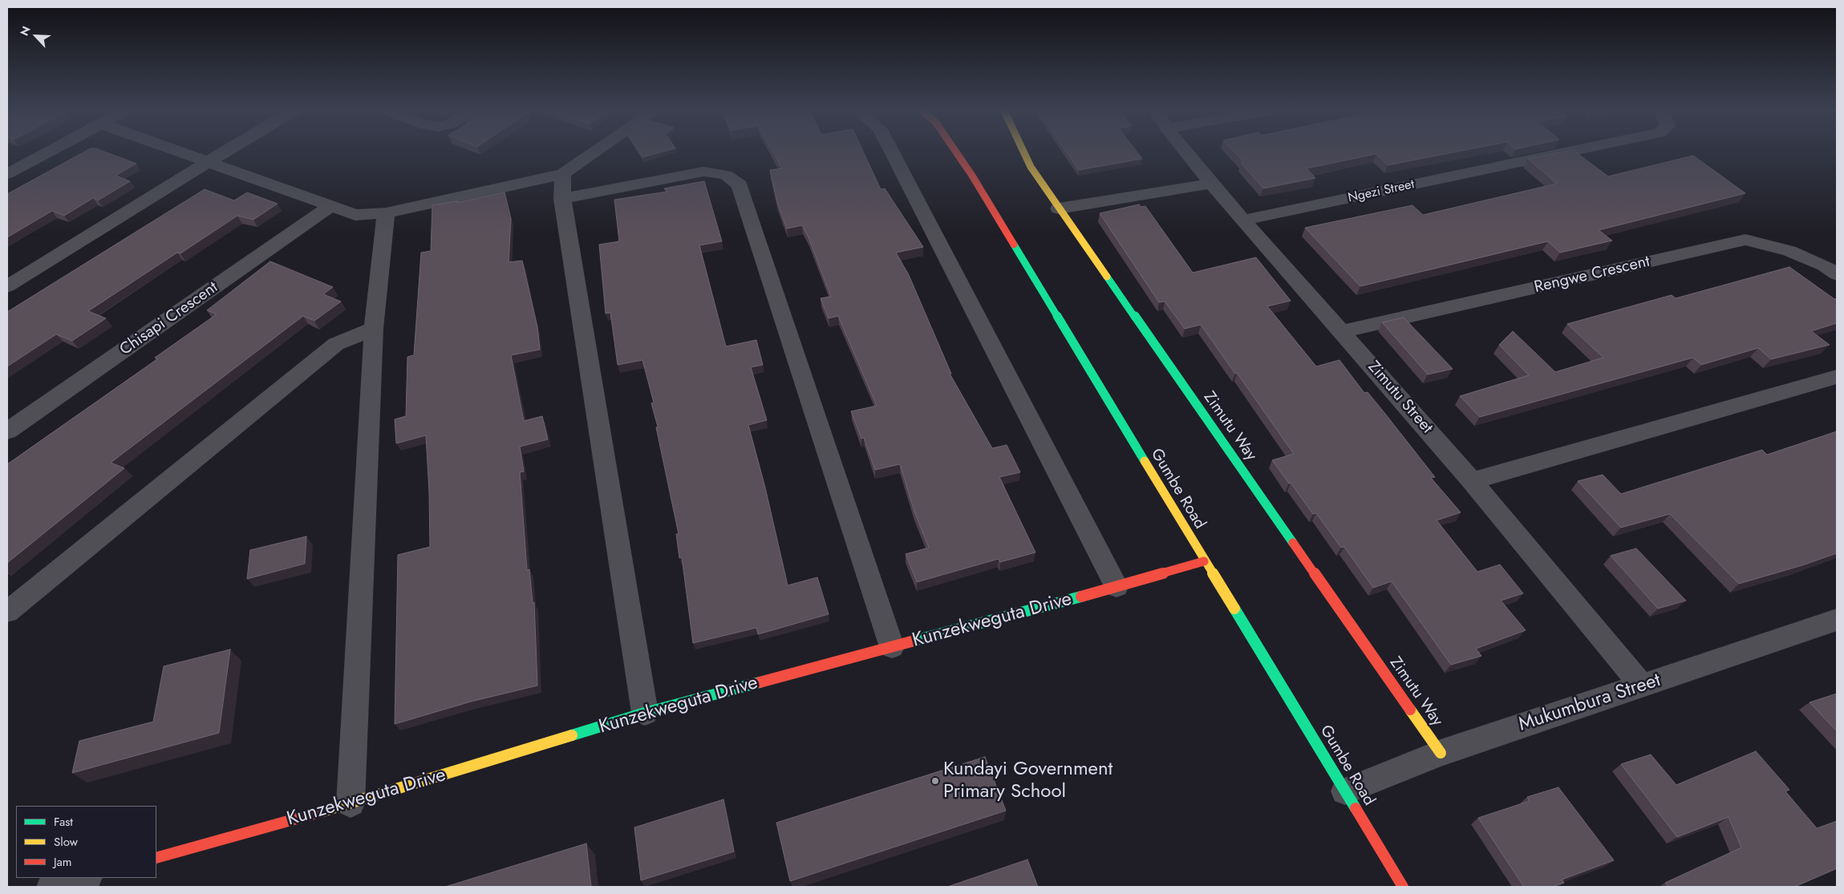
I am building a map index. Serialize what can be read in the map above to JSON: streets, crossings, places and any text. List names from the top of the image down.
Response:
{
  "streets": {
    "street": [
      "Ngezi Street",
      "Rengwe Crescent",
      "Chisapi Crescent",
      "Zimutu Street",
      "Zimutu Way",
      "Gumbe Road",
      "Kunzekweguta Drive",
      "Mukumbura Street"
    ]
  },
  "crossings": [
    ["Ngezi Street", "Zimutu Street"],
    ["Rengwe Crescent", "Zimutu Street"],
    ["Zimutu Street", "Mukumbura Street"],
    ["Zimutu Way", "Mukumbura Street"],
    ["Gumbe Road", "Kunzekweguta Drive"],
    ["Gumbe Road", "Mukumbura Street"]
  ],
  "places": ["Kundayi Government Primary School"],
  "legend": ["Fast", "Slow", "Jam"],
  "north": "top left"
}
